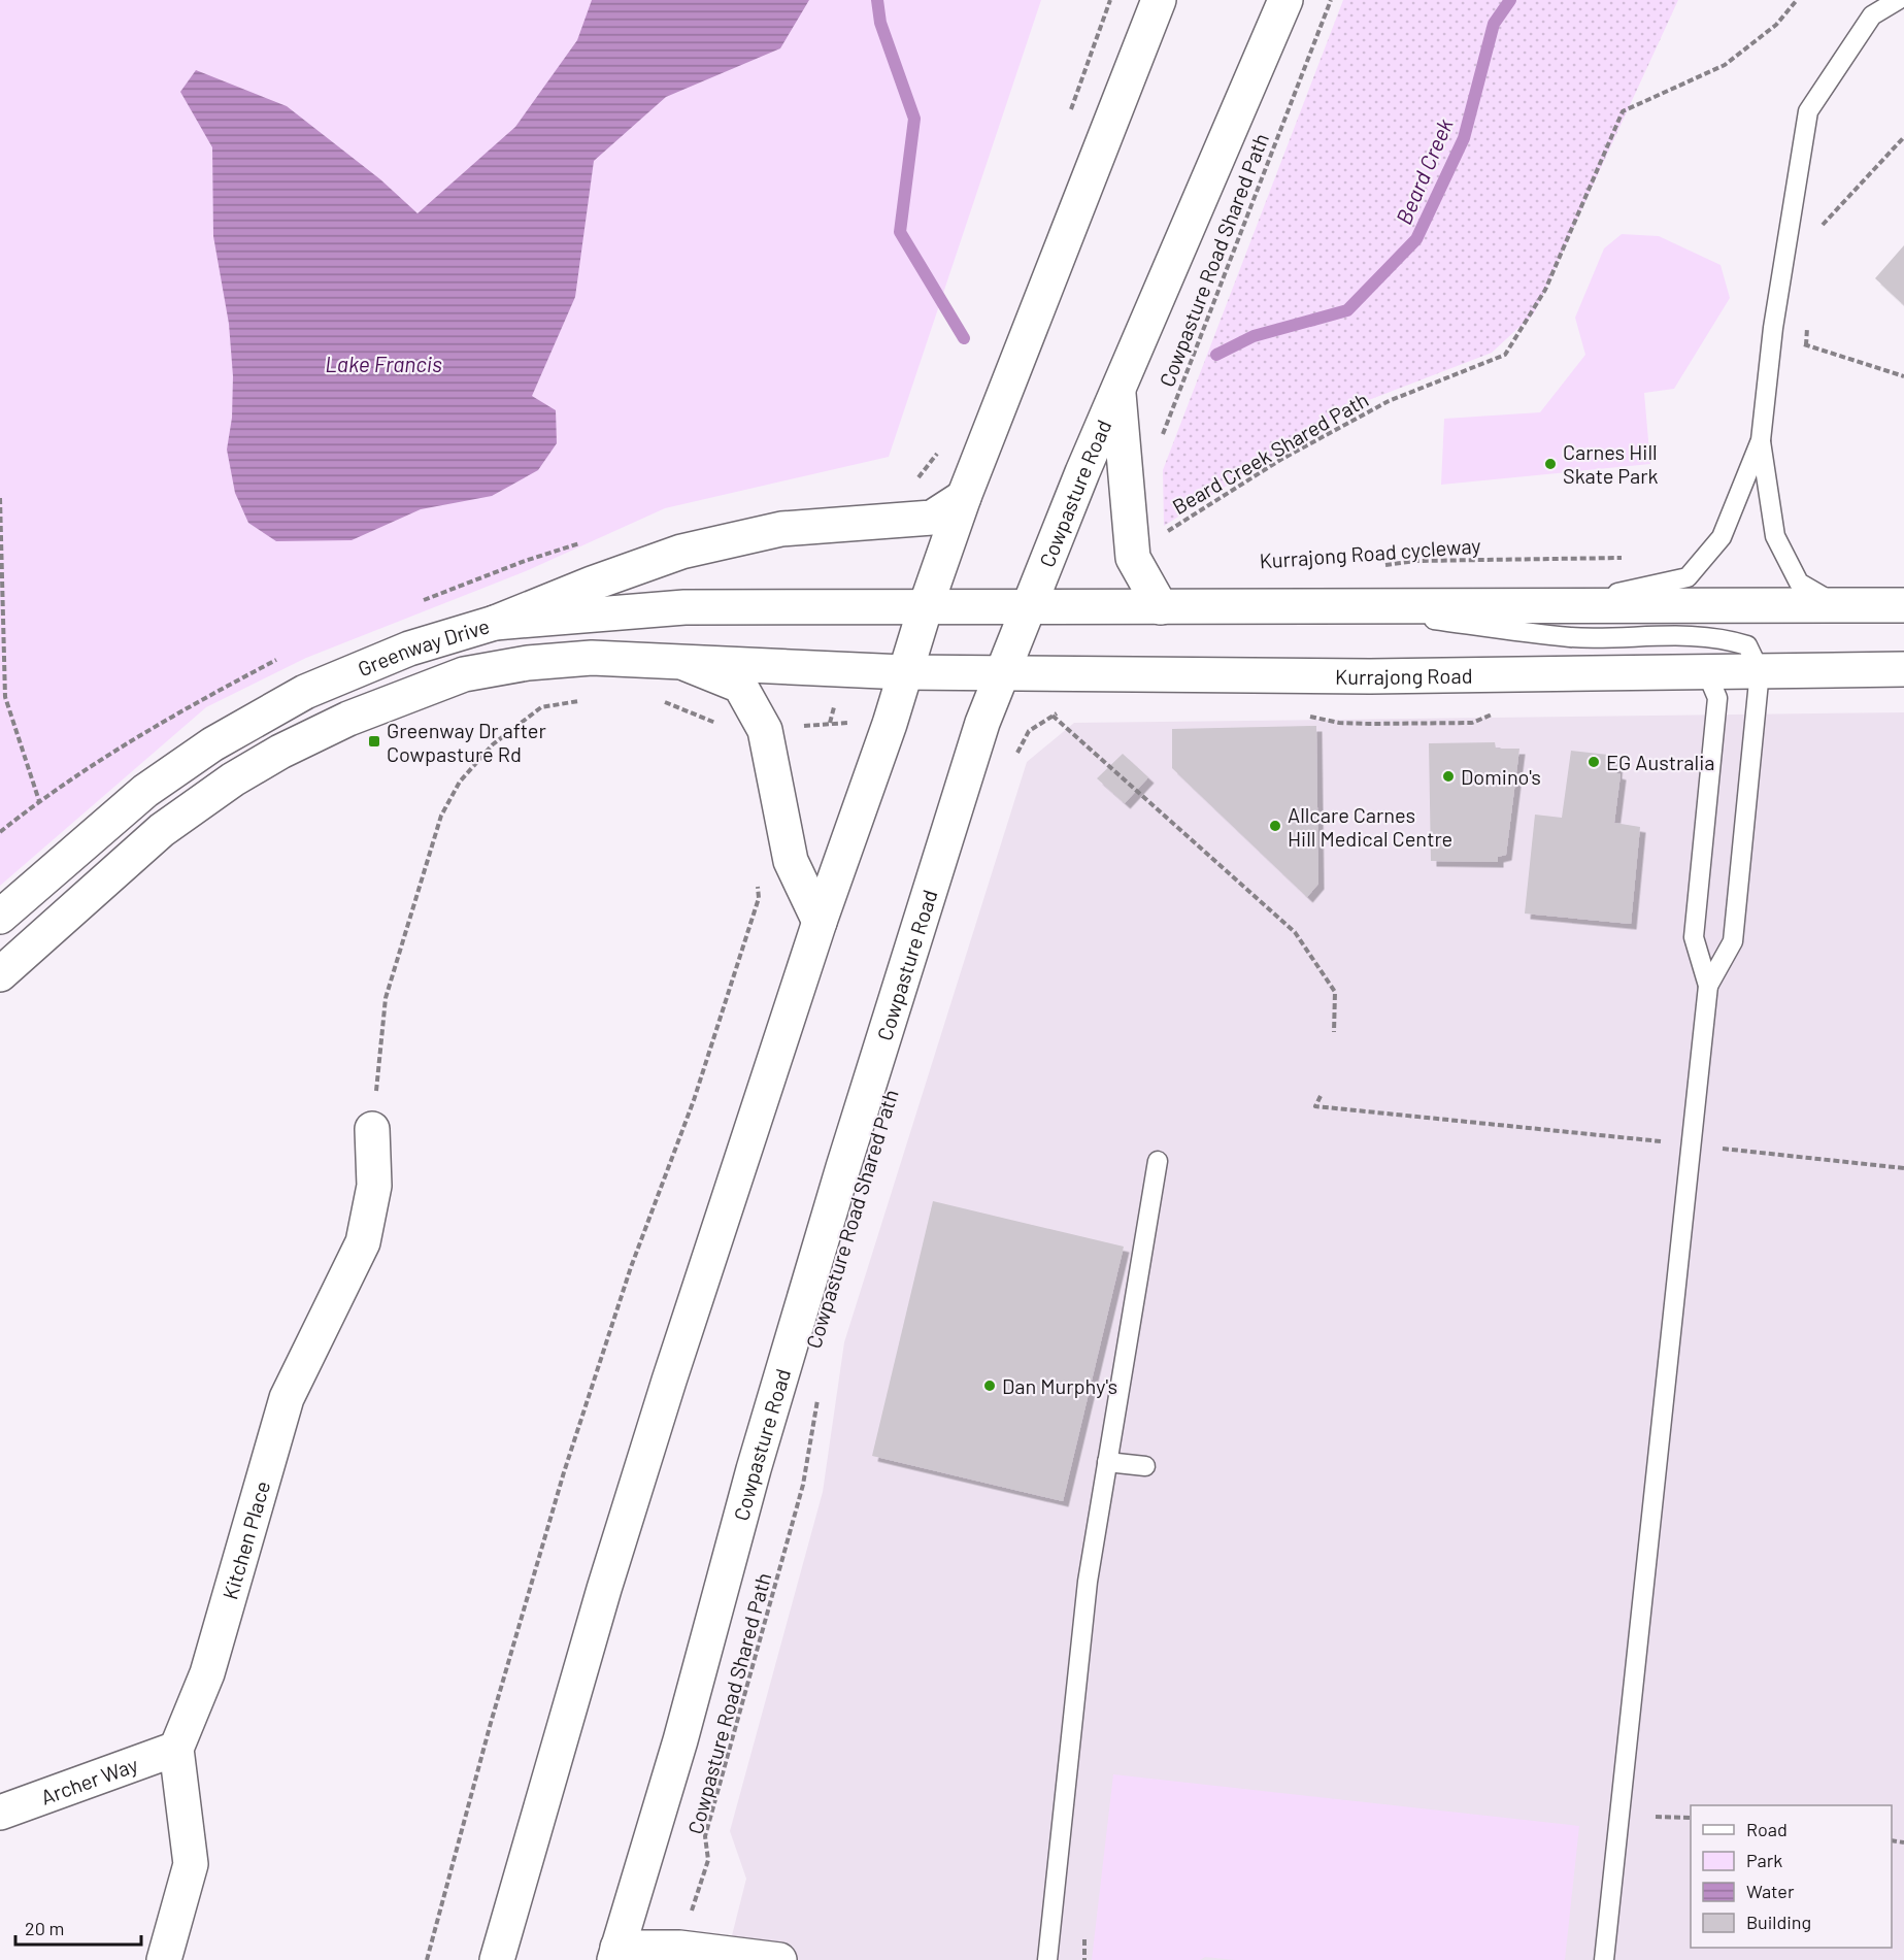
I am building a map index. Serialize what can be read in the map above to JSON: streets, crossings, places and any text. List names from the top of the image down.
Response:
{
  "streets": {
    "main road": [
      "Cowpasture Road",
      "Greenway Drive",
      "Kurrajong Road",
      "Kitchen Place",
      "Archer Way"
    ],
    "path": ["Cowpasture Road Shared Path", "Beard Creek Shared Path", "Kurrajong Road cycleway"]
  },
  "crossings": [
    ["Cowpasture Road", "Kurrajong Road"],
    ["Greenway Drive", "Kurrajong Road"],
    ["Kitchen Place", "Archer Way"]
  ],
  "water": ["Beard Creek", "Lake Francis"],
  "places": {
    "other": [
      "Carnes Hill Skate Park",
      "EG Australia",
      "Domino's",
      "Allcare Carnes Hill Medical Centre",
      "Dan Murphy's"
    ],
    "transit": ["Greenway Dr after Cowpasture Rd"]
  },
  "legend": [
    "Road",
    "Park",
    "Water",
    "Building"
  ],
  "scale_bar": "20 m"
}
